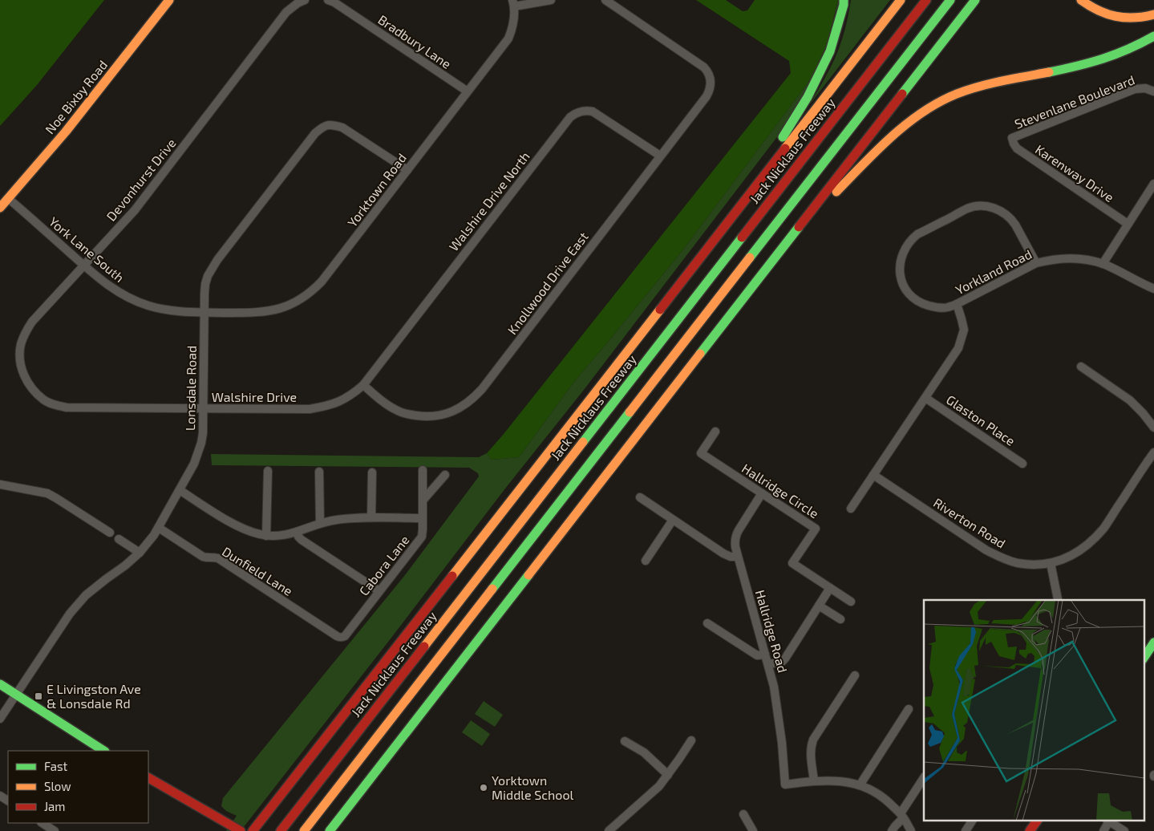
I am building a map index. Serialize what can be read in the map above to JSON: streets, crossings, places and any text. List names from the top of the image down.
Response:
{
  "streets": {
    "main road": ["Noe Bixby Road", "Jack Nicklaus Freeway"],
    "street": [
      "Bradbury Lane",
      "Stevenlane Boulevard",
      "Karenway Drive",
      "Devonhurst Drive",
      "Yorktown Road",
      "Walshire Drive North",
      "York Lane South",
      "Yorkland Road",
      "Knollwood Drive East",
      "Lonsdale Road",
      "Walshire Drive",
      "Glaston Place",
      "Hallridge Circle",
      "Riverton Road",
      "Cabora Lane",
      "Dunfield Lane",
      "Hallridge Road"
    ]
  },
  "crossings": [
    ["Bradbury Lane", "Yorktown Road"],
    ["Noe Bixby Road", "York Lane South"],
    ["Stevenlane Boulevard", "Karenway Drive"],
    ["Devonhurst Drive", "York Lane South"],
    ["Devonhurst Drive", "Walshire Drive"],
    ["Yorktown Road", "York Lane South"],
    ["Yorktown Road", "Lonsdale Road"],
    ["Walshire Drive North", "Knollwood Drive East"],
    ["Walshire Drive North", "Walshire Drive"],
    ["York Lane South", "Lonsdale Road"],
    ["Yorkland Road", "Glaston Place"],
    ["Yorkland Road", "Riverton Road"],
    ["Knollwood Drive East", "Walshire Drive"],
    ["Lonsdale Road", "Walshire Drive"],
    ["Lonsdale Road", "Dunfield Lane"],
    ["Hallridge Circle", "Hallridge Road"],
    ["Cabora Lane", "Dunfield Lane"]
  ],
  "places": {
    "transit": ["E Livingston Ave & Lonsdale Rd"],
    "other": ["Yorktown Middle School"]
  },
  "legend": ["Fast", "Slow", "Jam"]
}
